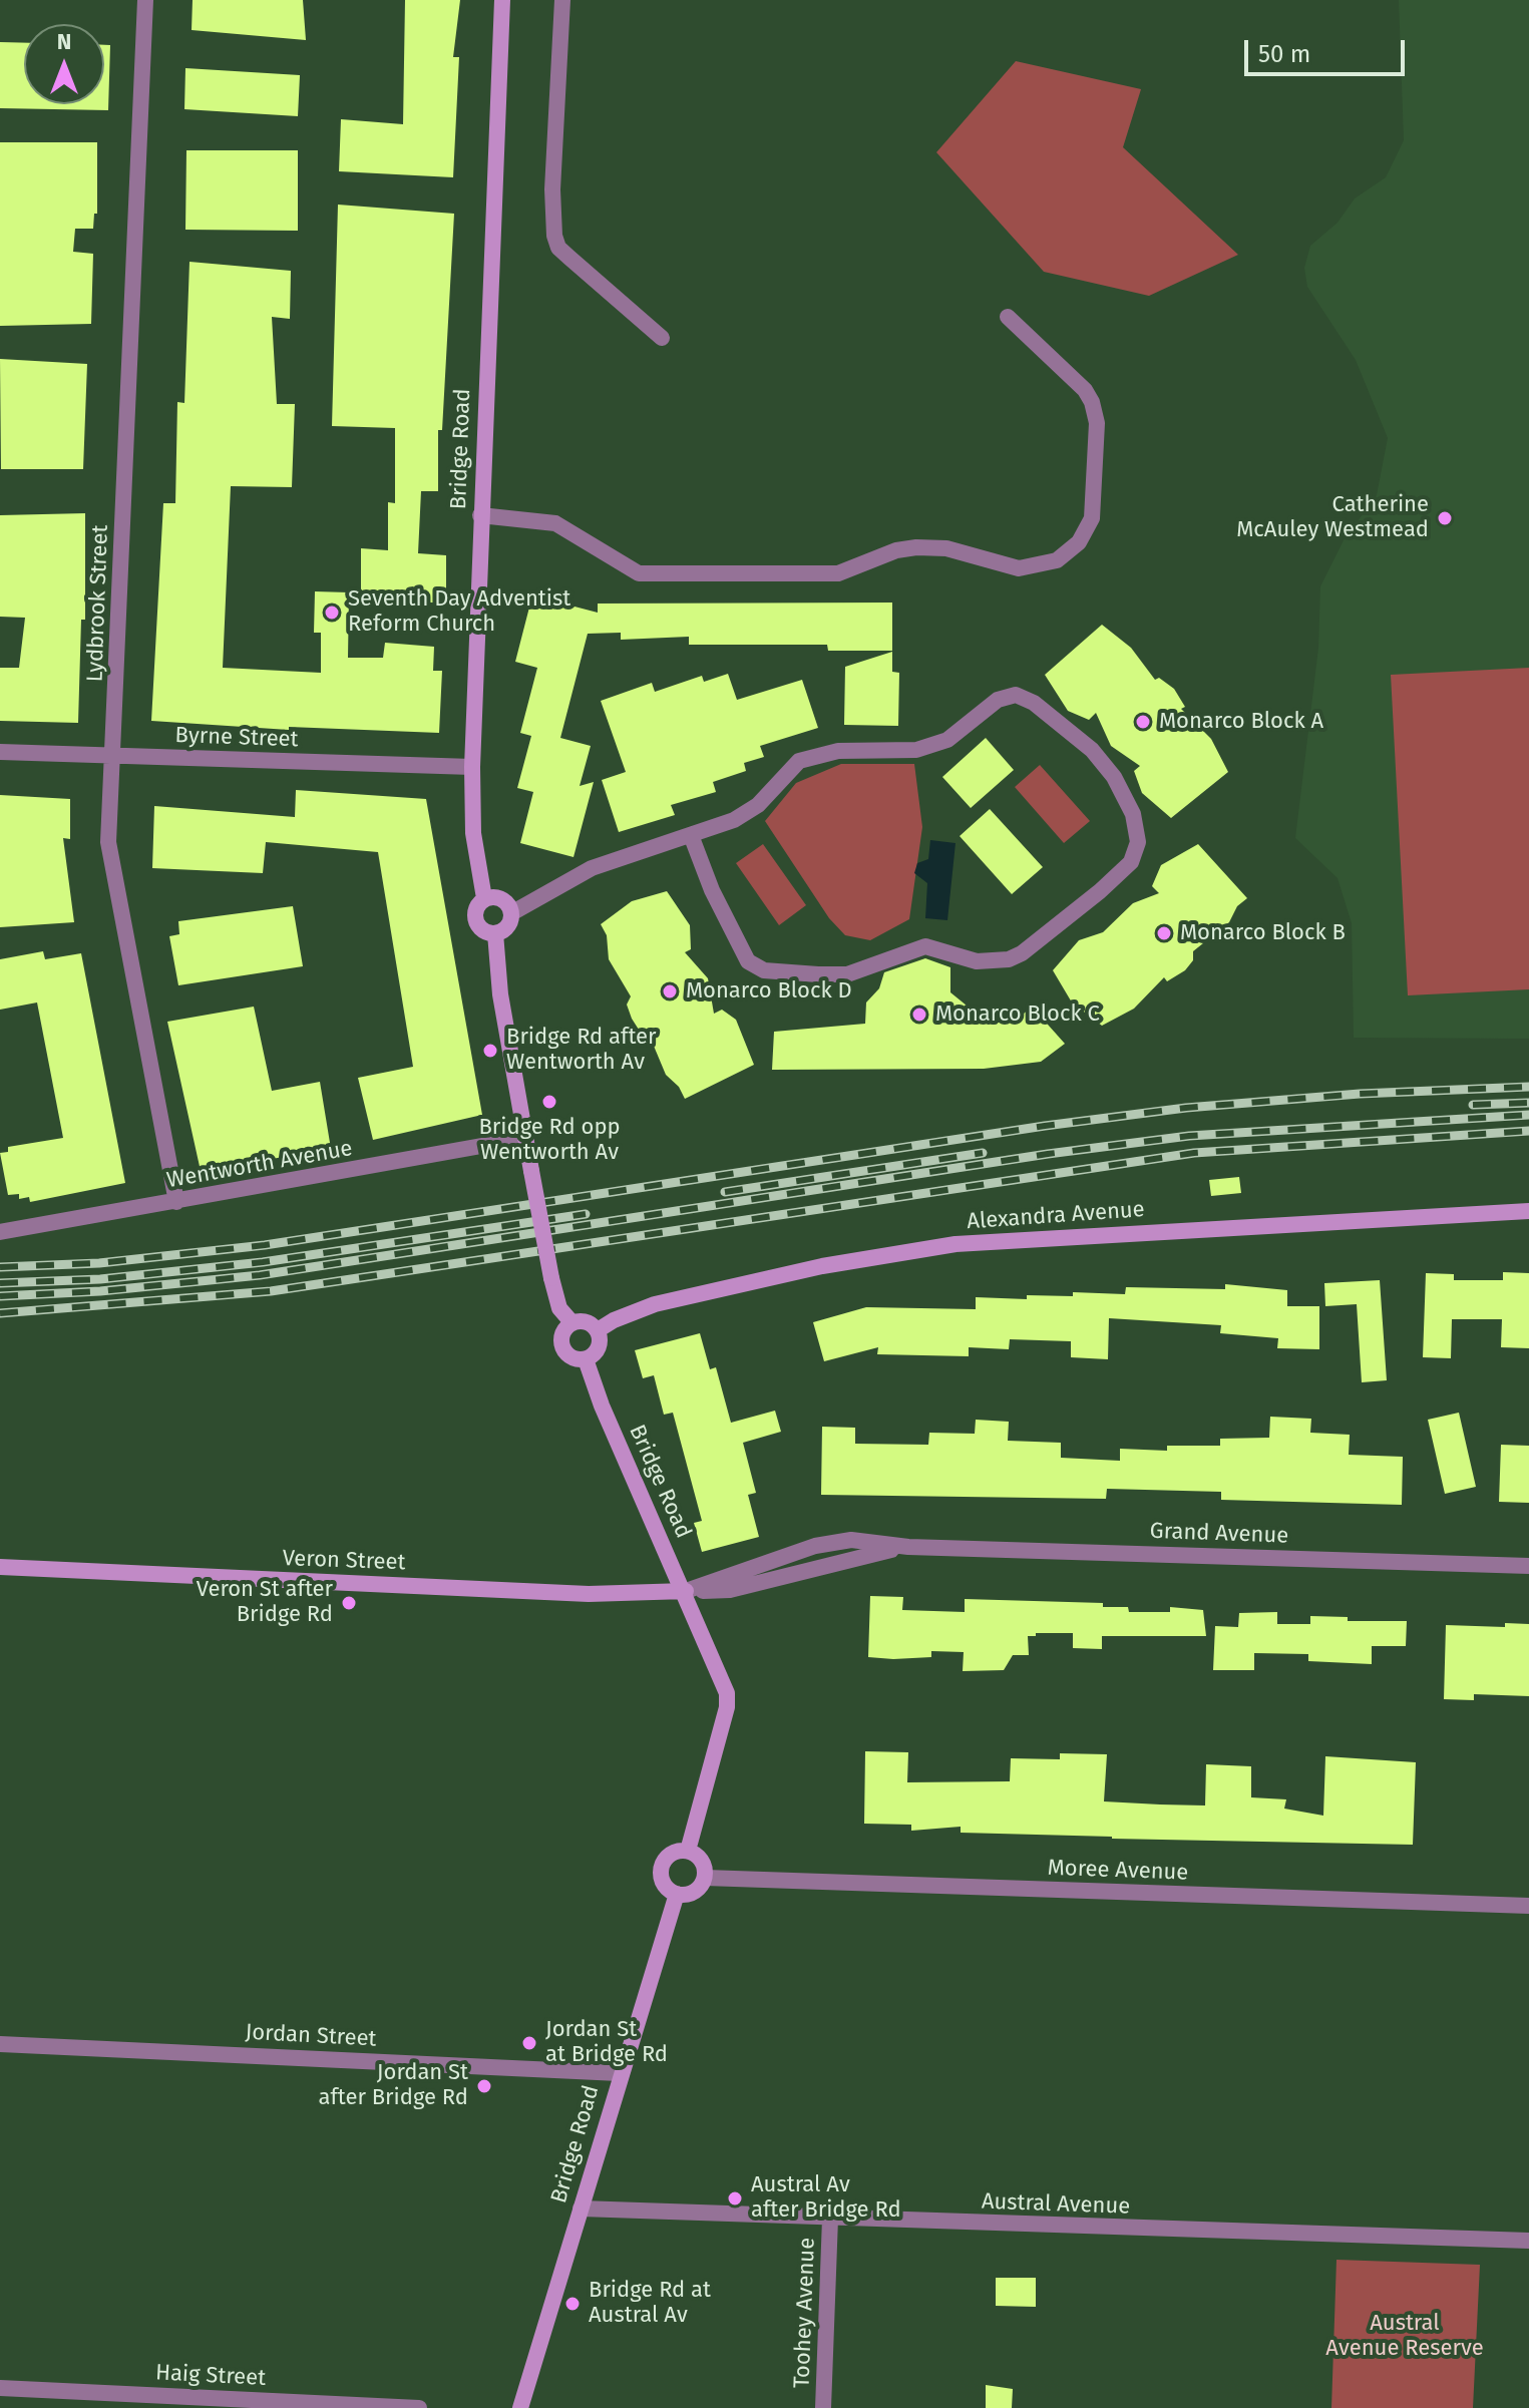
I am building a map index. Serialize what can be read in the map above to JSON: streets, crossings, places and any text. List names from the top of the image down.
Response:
{
  "streets": {
    "street": [
      "Bridge Road",
      "Lydbrook Street",
      "Byrne Street",
      "Wentworth Avenue",
      "Alexandra Avenue",
      "Grand Avenue",
      "Veron Street",
      "Moree Avenue",
      "Jordan Street",
      "Austral Avenue",
      "Toohey Avenue",
      "Haig Street"
    ]
  },
  "crossings": [
    ["Bridge Road", "Byrne Street"],
    ["Bridge Road", "Alexandra Avenue"],
    ["Bridge Road", "Grand Avenue"],
    ["Bridge Road", "Veron Street"],
    ["Bridge Road", "Moree Avenue"],
    ["Bridge Road", "Jordan Street"],
    ["Bridge Road", "Austral Avenue"],
    ["Lydbrook Street", "Byrne Street"],
    ["Lydbrook Street", "Wentworth Avenue"],
    ["Grand Avenue", "Veron Street"],
    ["Austral Avenue", "Toohey Avenue"]
  ],
  "parks": ["Austral Avenue Reserve"],
  "places": [
    "Catherine McAuley Westmead",
    "Seventh Day Adventist Reform Church",
    "Monarco Block A",
    "Monarco Block B",
    "Monarco Block D",
    "Monarco Block C",
    "Bridge Rd after Wentworth Av",
    "Bridge Rd opp Wentworth Av",
    "Veron St after Bridge Rd",
    "Jordan St at Bridge Rd",
    "Jordan St after Bridge Rd",
    "Austral Av after Bridge Rd",
    "Bridge Rd at Austral Av"
  ],
  "scale_bar": "50 m",
  "north": "top"
}
